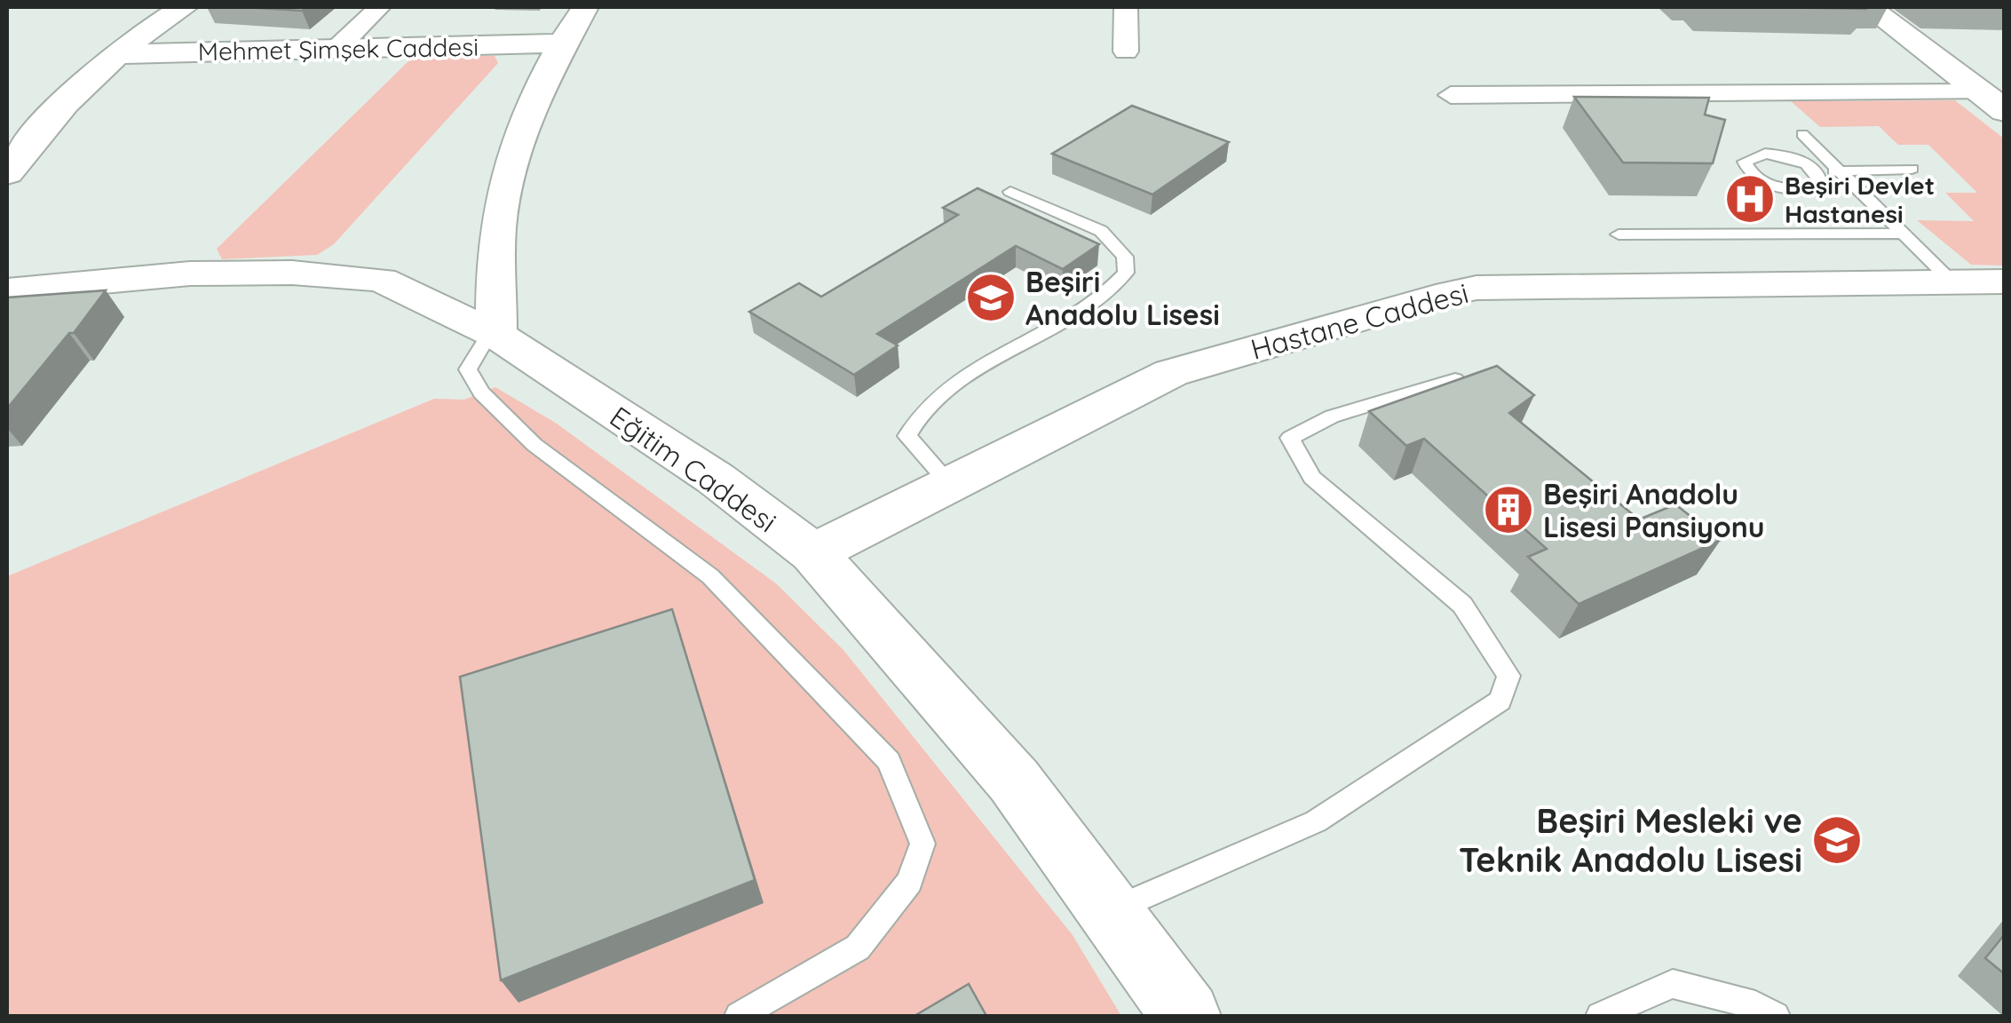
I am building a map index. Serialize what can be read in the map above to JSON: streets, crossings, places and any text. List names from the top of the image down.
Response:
{
  "streets": {
    "street": ["Mehmet Şimşek Caddesi", "Hastane Caddesi", "Eğitim Caddesi"]
  },
  "crossings": [
    ["Hastane Caddesi", "Eğitim Caddesi"]
  ],
  "places": {
    "hospital": ["Beşiri Devlet Hastanesi"],
    "school or university": ["Beşiri Anadolu Lisesi", "Beşiri Mesleki ve Teknik Anadolu Lisesi"],
    "building": ["Beşiri Anadolu Lisesi Pansiyonu"]
  }
}
